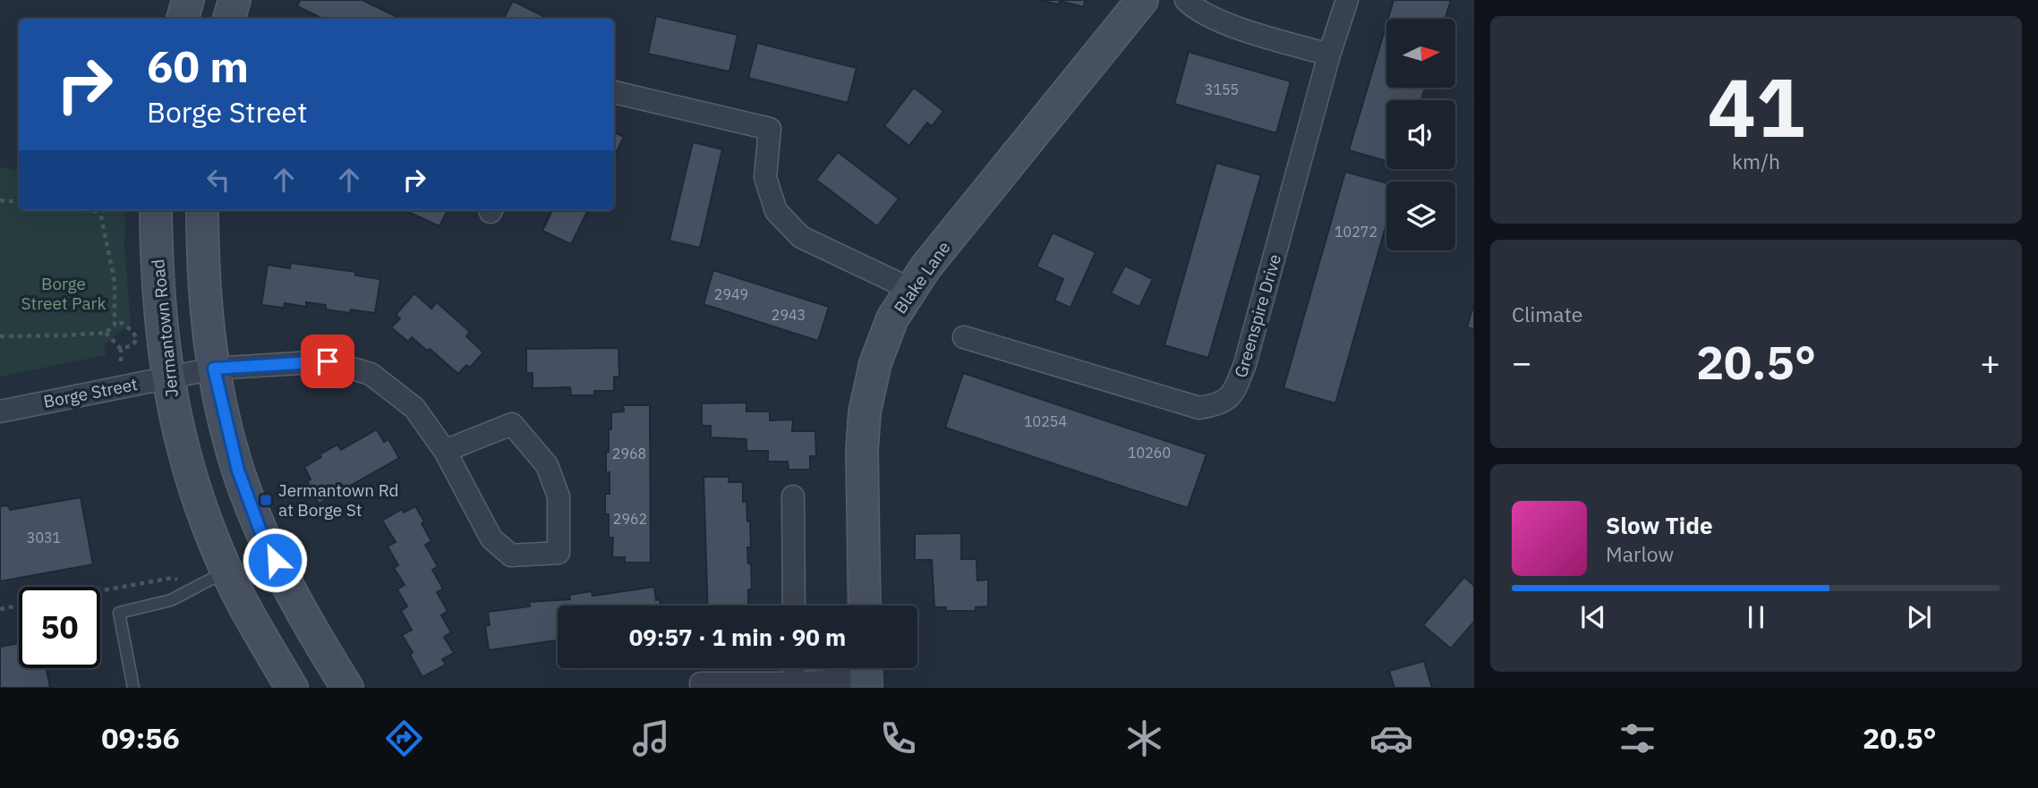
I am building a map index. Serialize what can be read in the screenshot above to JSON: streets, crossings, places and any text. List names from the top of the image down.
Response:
{
  "streets": {
    "main road": ["Blake Lane", "Jermantown Road"],
    "street": ["Greenspire Drive", "Borge Street"]
  },
  "crossings": [
    ["Jermantown Road", "Borge Street"]
  ],
  "parks": ["Borge Street Park"],
  "places": {
    "transit": ["Jermantown Rd at Borge St"]
  },
  "house_numbers": [
    "3155",
    "10272",
    "2949",
    "2943",
    "10254",
    "10260",
    "2968",
    "2962",
    "3031"
  ],
  "north": "right",
  "page": {
    "tile": [
      ["41", "km/h"],
      "Climate"
    ],
    "turn": ["60 m", "Borge Street"],
    "heat": ["−", "20.5°", "+"],
    "song": ["Slow Tide", "Marlow"],
    "limit": "50",
    "trip": "09:57 · 1 min · 90 m",
    "tabs": ["09:56", "20.5°"]
  }
}
